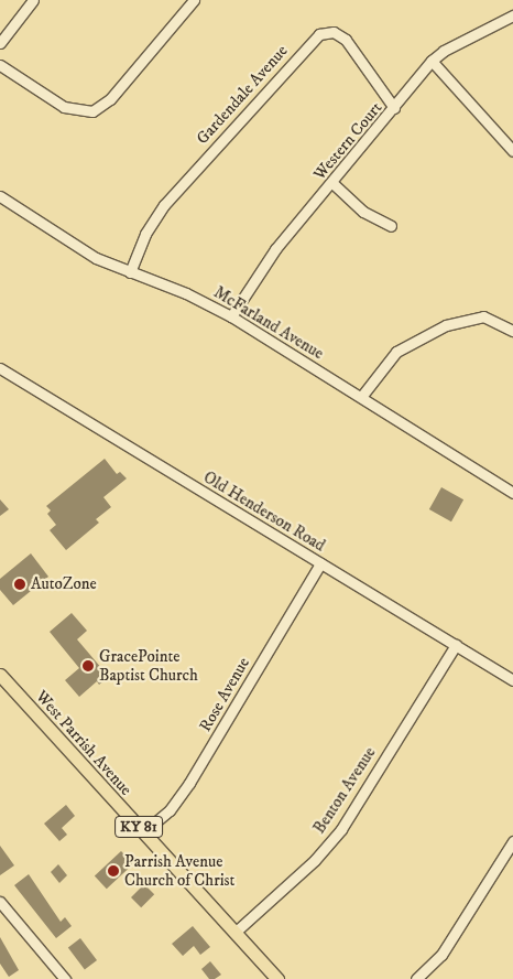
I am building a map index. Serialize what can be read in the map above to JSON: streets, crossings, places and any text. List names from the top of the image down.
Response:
{
  "streets": {
    "main road": ["West Parrish Avenue", "KY 81"],
    "street": [
      "Gardendale Avenue",
      "Western Court",
      "McFarland Avenue",
      "Old Henderson Road",
      "Rose Avenue",
      "Benton Avenue"
    ]
  },
  "crossings": [
    ["Gardendale Avenue", "Western Court"],
    ["Gardendale Avenue", "McFarland Avenue"],
    ["Western Court", "McFarland Avenue"],
    ["Old Henderson Road", "Rose Avenue"],
    ["Old Henderson Road", "Benton Avenue"],
    ["Rose Avenue", "West Parrish Avenue"],
    ["West Parrish Avenue", "Benton Avenue"]
  ],
  "places": ["AutoZone", "GracePointe Baptist Church", "Parrish Avenue Church of Christ"]
}
